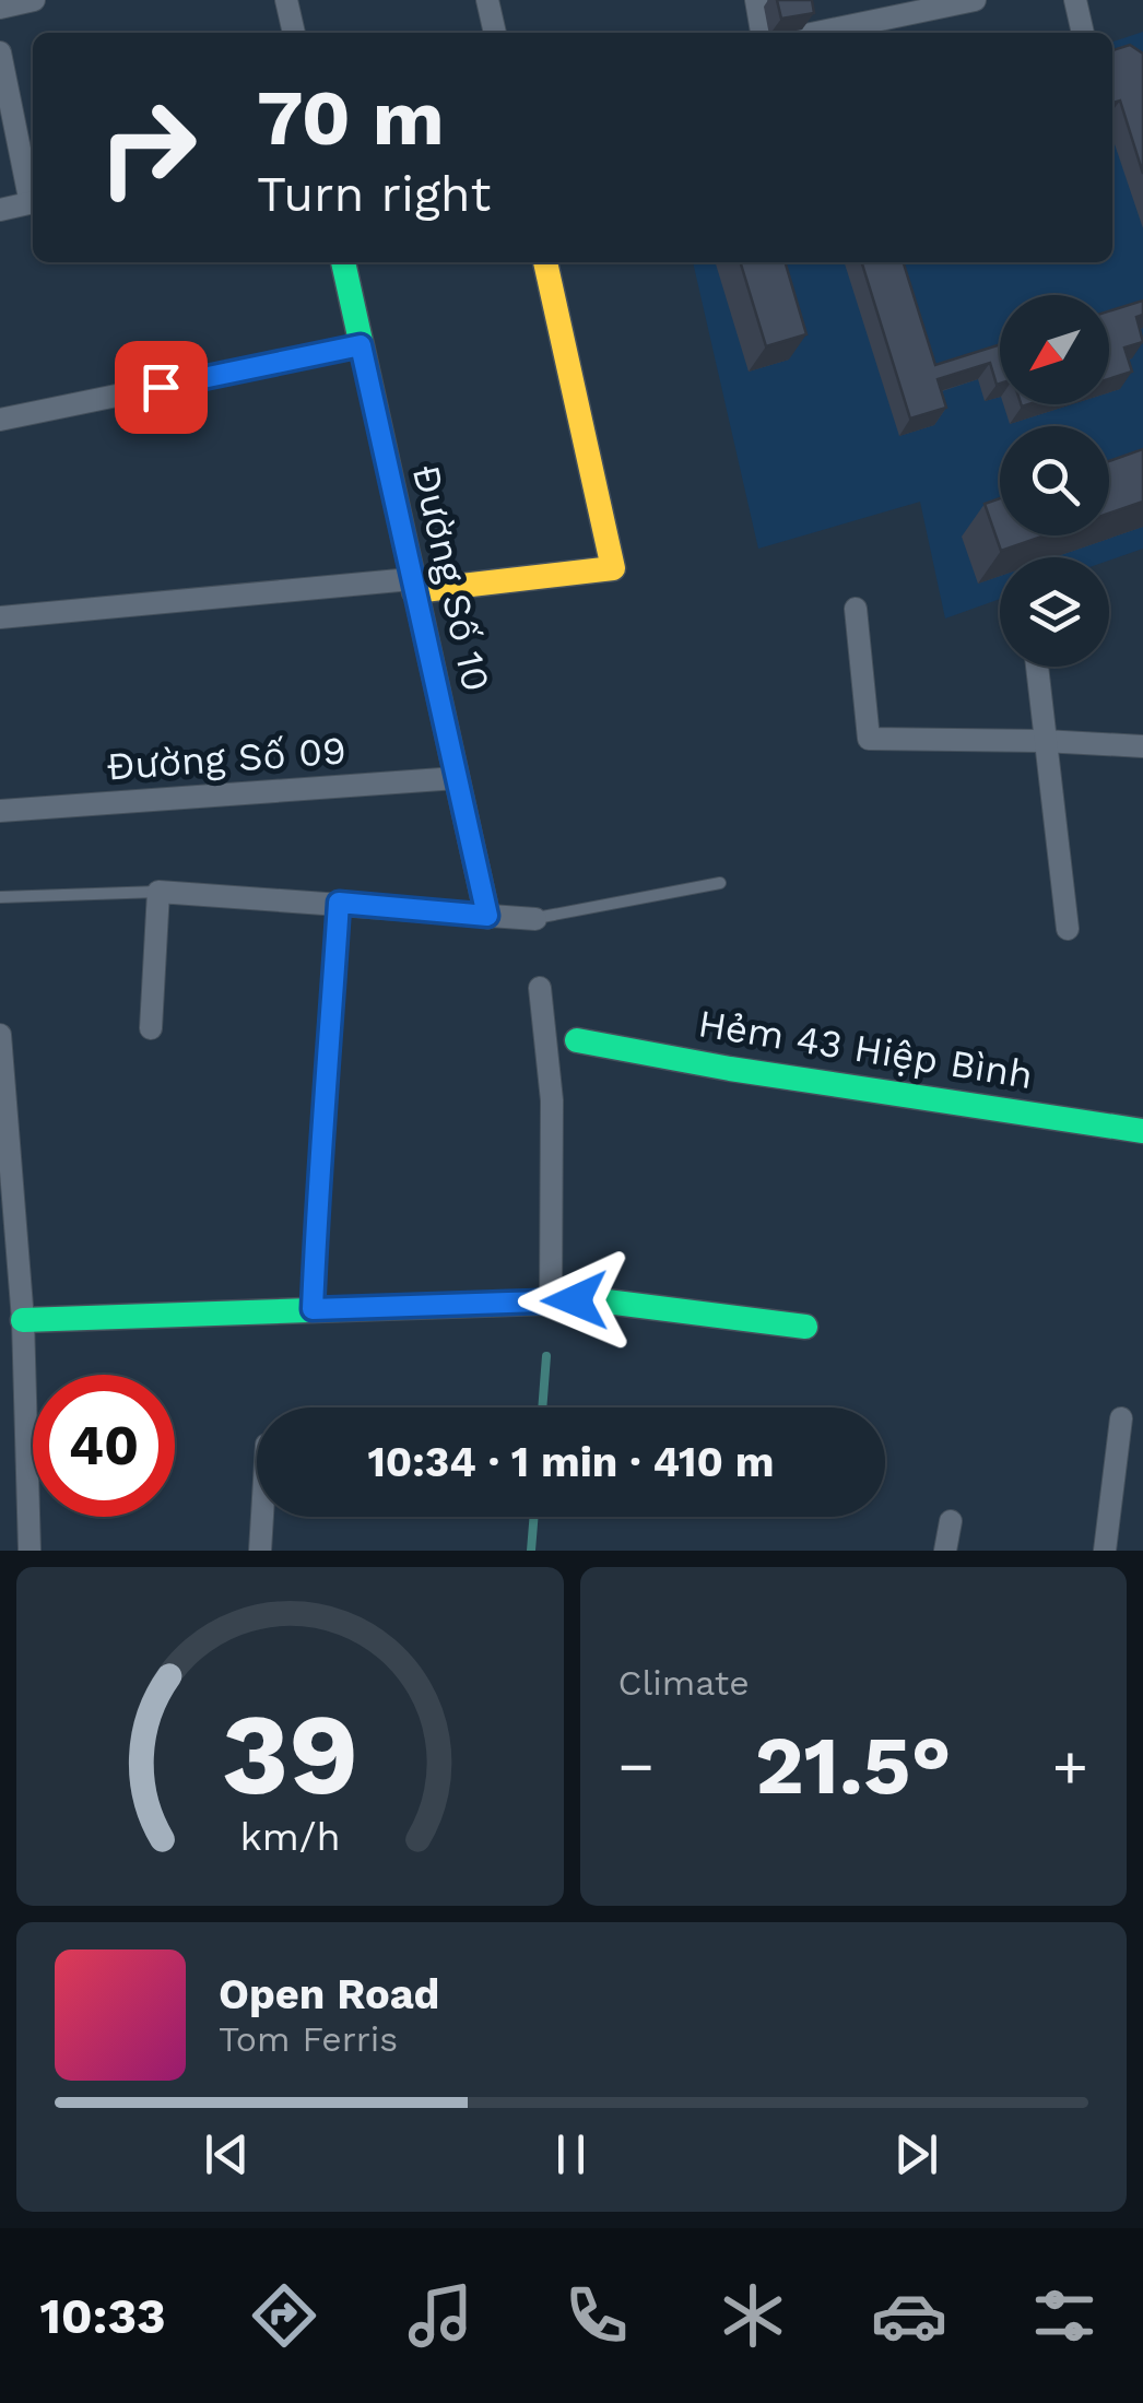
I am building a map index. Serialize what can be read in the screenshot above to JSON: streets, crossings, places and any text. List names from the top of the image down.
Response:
{
  "streets": {
    "street": ["Đường Số 10", "Đường Số 09", "Hẻm 43 Hiệp Bình"]
  },
  "crossings": [
    ["Đường Số 10", "Đường Số 09"]
  ],
  "north": "bottom left",
  "page": {
    "turn": ["70 m", "Turn right"],
    "limit": "40",
    "trip": "10:34 · 1 min · 410 m",
    "tile": "Climate",
    "heat": ["−", "21.5°", "+"],
    "song": ["Open Road", "Tom Ferris"],
    "tabs": "10:33",
    "gauge": ["39", "km/h"]
  }
}
